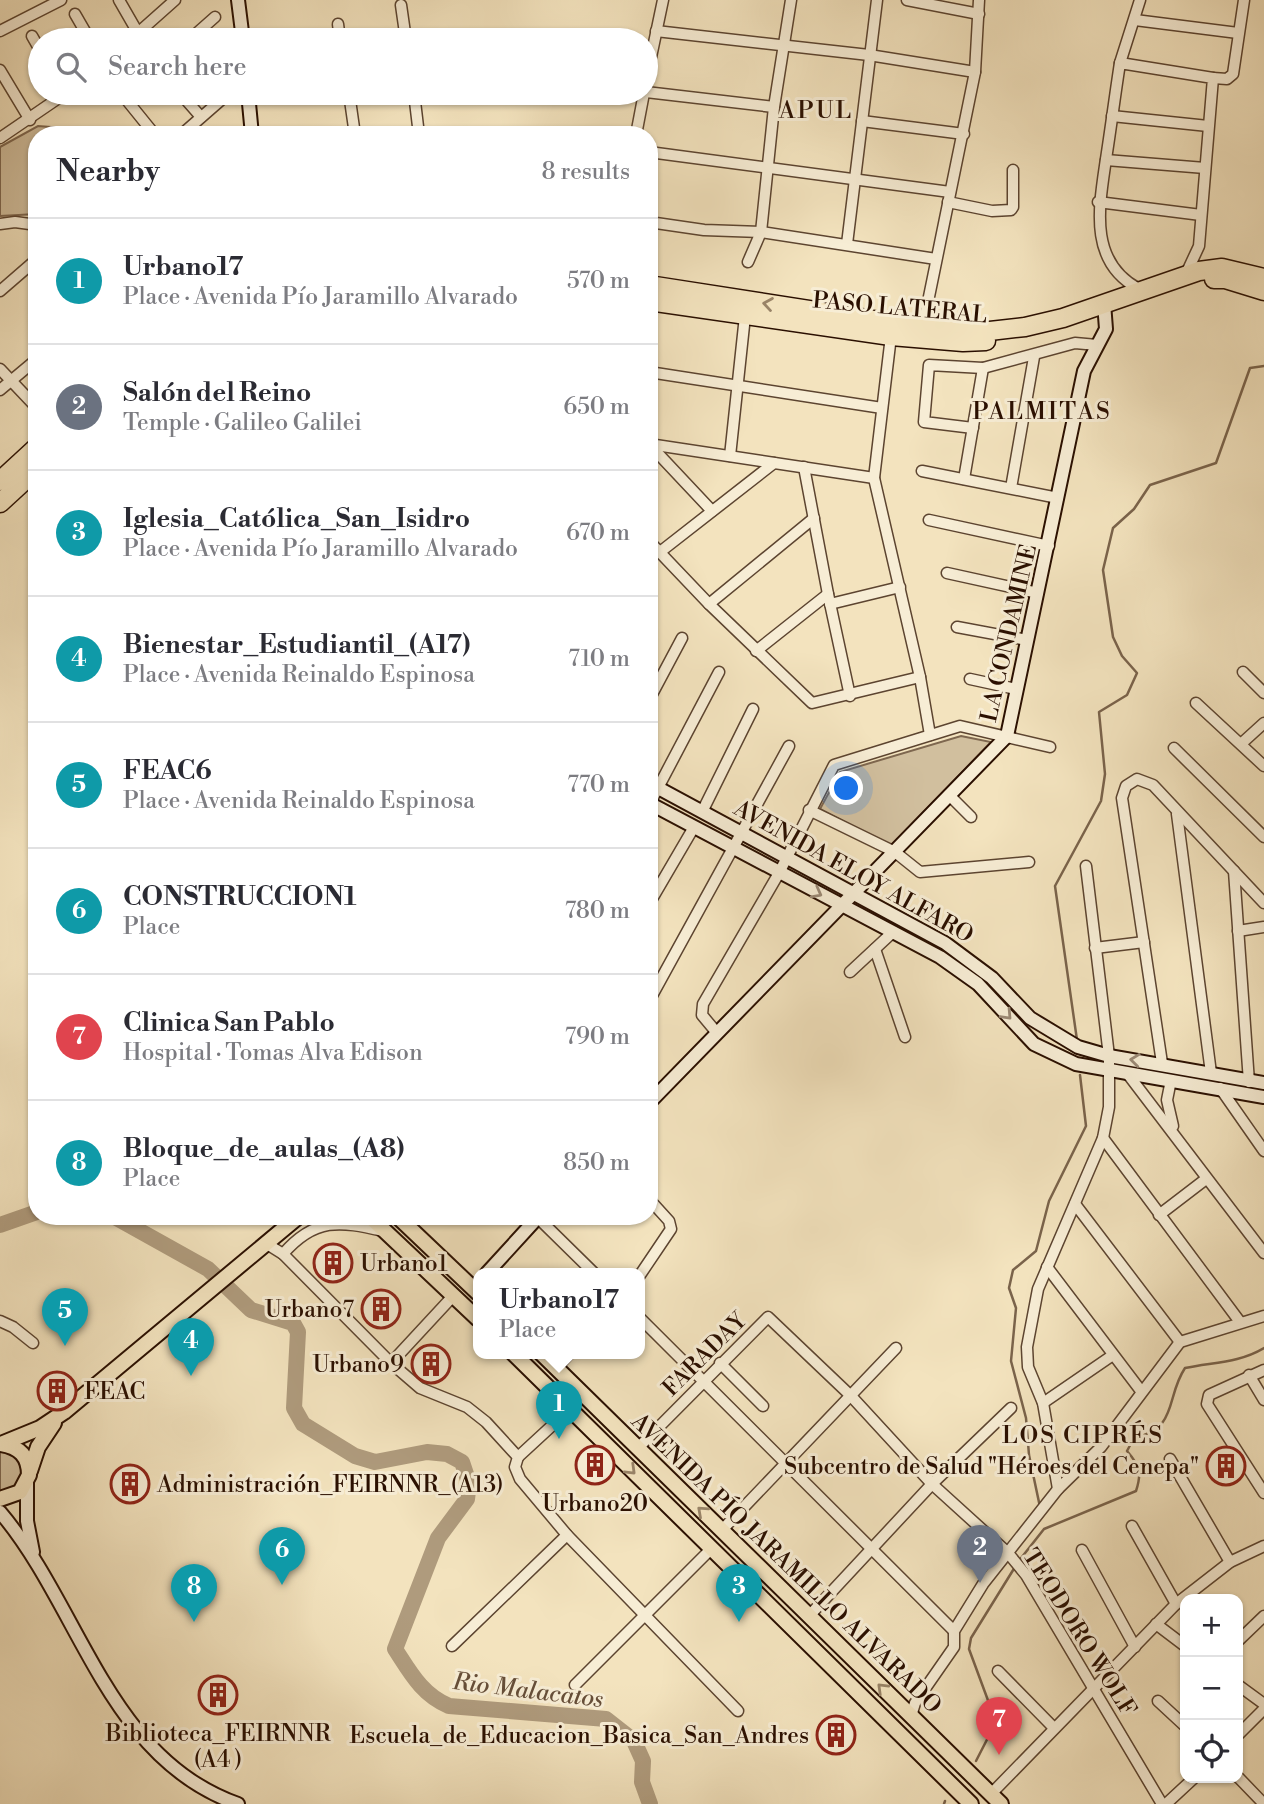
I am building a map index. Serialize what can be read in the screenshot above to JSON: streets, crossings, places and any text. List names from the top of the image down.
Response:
{
  "streets": {
    "highway": ["PASO LATERAL"],
    "main road": ["AVENIDA PÍO JARAMILLO ALVARADO"],
    "street": [
      "LA CONDAMINE",
      "AVENIDA ELOY ALFARO",
      "FARADAY",
      "TEODORO WOLF"
    ]
  },
  "crossings": [
    ["PASO LATERAL", "LA CONDAMINE"],
    ["LA CONDAMINE", "AVENIDA ELOY ALFARO"],
    ["FARADAY", "AVENIDA PÍO JARAMILLO ALVARADO"],
    ["FARADAY", "TEODORO WOLF"]
  ],
  "districts": ["APUL", "PALMITAS", "LOS CIPRÉS"],
  "water": ["Rio Malacatos"],
  "places": {
    "building": [
      "Urbano1",
      "Urbano7",
      "Urbano9",
      "FEAC",
      "Urbano20",
      "Subcentro de Salud \"Héroes del Cenepa\"",
      "Administración_FEIRNNR_(A13)",
      "Biblioteca_FEIRNNR (A4 )",
      "Escuela_de_Educacion_Basica_San_Andres"
    ]
  },
  "page": {
    "search": "Search here",
    "heading": ["Nearby", "8 results"],
    "list": [
      {
        "mark": "1",
        "name": "Urbano17",
        "note": "Place · Avenida Pío Jaramillo Alvarado",
        "value": "570 m"
      },
      {
        "mark": "2",
        "name": "Salón del Reino",
        "note": "Temple · Galileo Galilei",
        "value": "650 m"
      },
      {
        "mark": "3",
        "name": "Iglesia_Católica_San_Isidro",
        "note": "Place · Avenida Pío Jaramillo Alvarado",
        "value": "670 m"
      },
      {
        "mark": "4",
        "name": "Bienestar_Estudiantil_(A17)",
        "note": "Place · Avenida Reinaldo Espinosa",
        "value": "710 m"
      },
      {
        "mark": "5",
        "name": "FEAC6",
        "note": "Place · Avenida Reinaldo Espinosa",
        "value": "770 m"
      },
      {
        "mark": "6",
        "name": "CONSTRUCCION1",
        "note": "Place",
        "value": "780 m"
      },
      {
        "mark": "7",
        "name": "Clinica San Pablo",
        "note": "Hospital · Tomas Alva Edison",
        "value": "790 m"
      },
      {
        "mark": "8",
        "name": "Bloque_de_aulas_(A8)",
        "note": "Place",
        "value": "850 m"
      }
    ],
    "popup": ["Urbano17", "Place"],
    "pins": [
      "5",
      "4",
      "1",
      "2",
      "6",
      "3",
      "8",
      "7"
    ],
    "map_buttons": ["+", "−"]
  }
}
